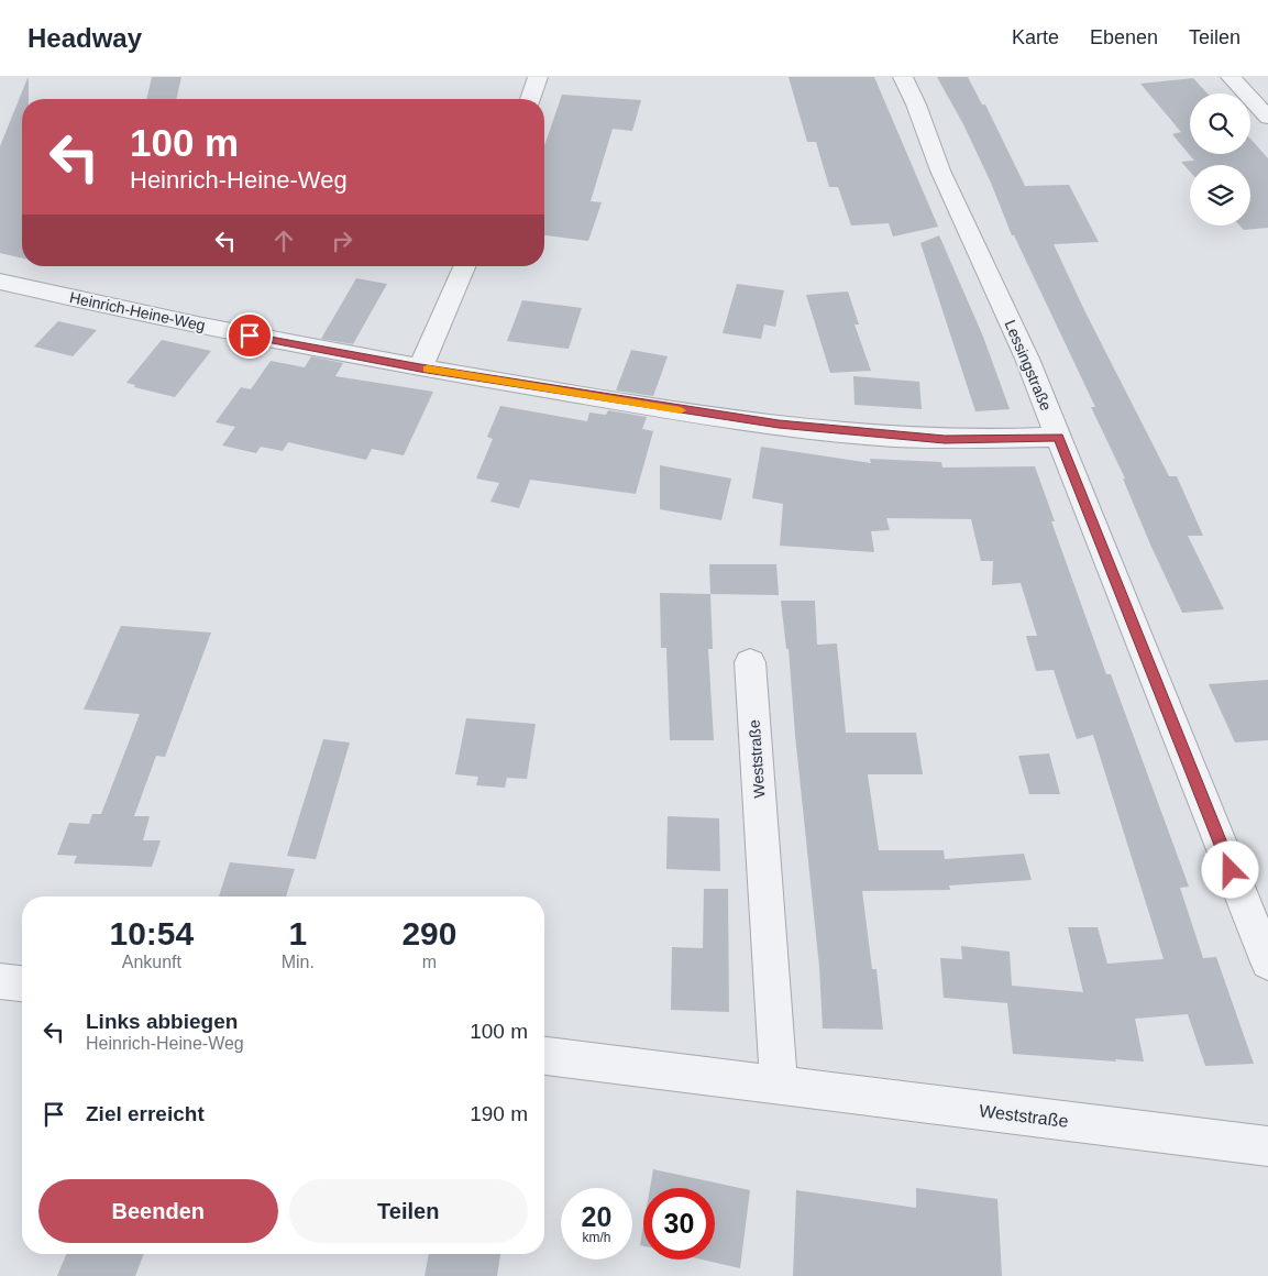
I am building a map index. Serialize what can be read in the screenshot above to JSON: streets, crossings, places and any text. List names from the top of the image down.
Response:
{
  "streets": {
    "street": ["Heinrich-Heine-Weg", "Lessingstraße", "Weststraße"]
  },
  "crossings": [
    ["Heinrich-Heine-Weg", "Lessingstraße"]
  ],
  "page": {
    "header": "Headway",
    "nav": ["Karte", "Ebenen", "Teilen"],
    "turn": ["100 m", "Heinrich-Heine-Weg"],
    "eta": [
      "10:54",
      "Ankunft",
      "1",
      "Min.",
      "290",
      "m"
    ],
    "list": [
      {
        "name": "Links abbiegen",
        "note": "Heinrich-Heine-Weg",
        "value": "100 m"
      },
      {
        "name": "Ziel erreicht",
        "value": "190 m"
      }
    ],
    "buttons": ["Beenden", "Teilen"],
    "speed": "20 km/h",
    "limit": "30"
  }
}
